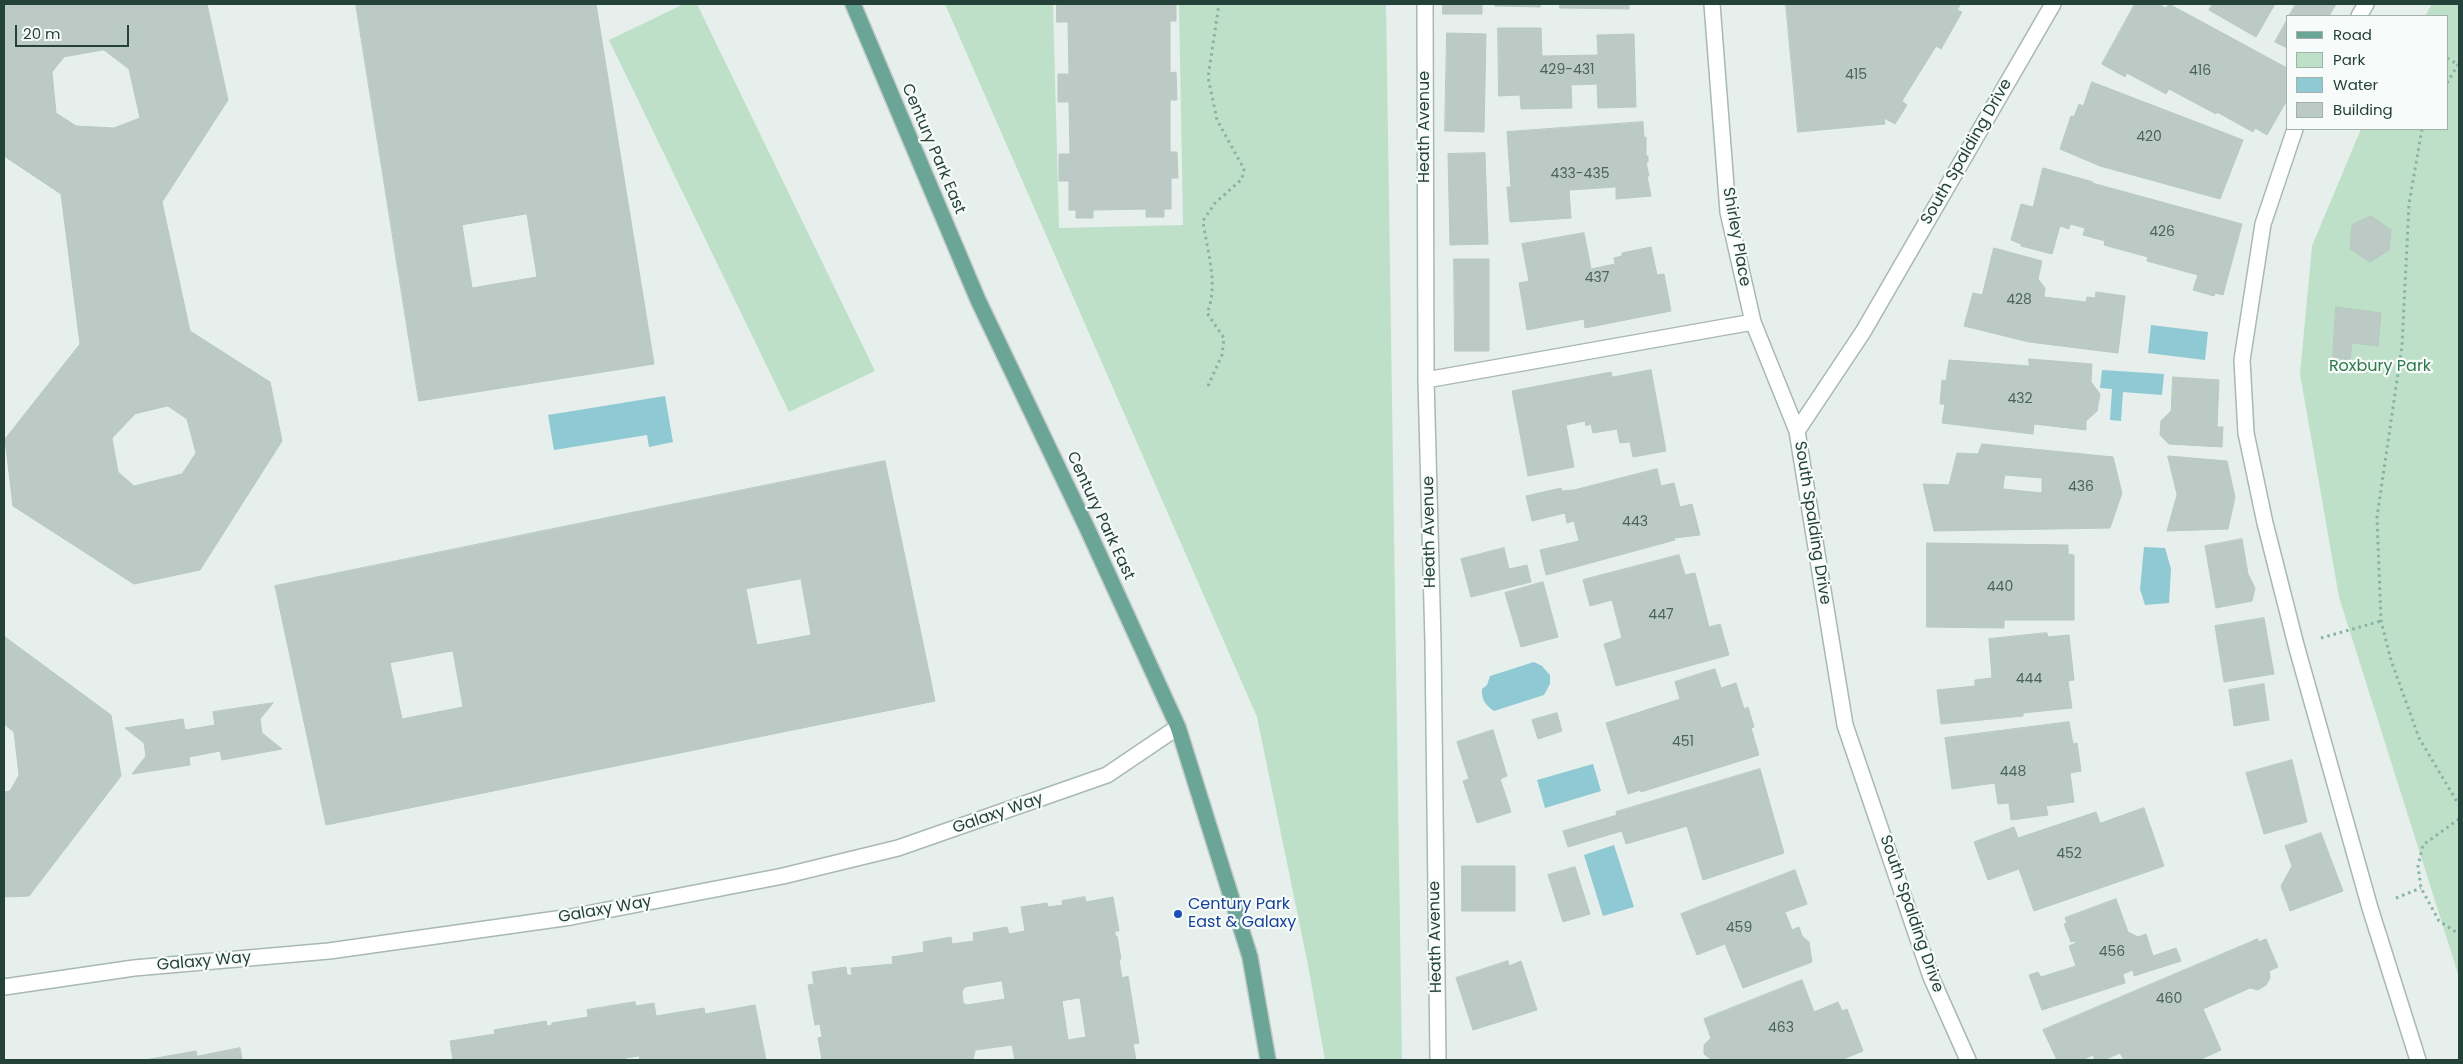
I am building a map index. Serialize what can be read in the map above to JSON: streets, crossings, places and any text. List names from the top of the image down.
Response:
{
  "streets": {
    "main road": ["Century Park East"],
    "street": [
      "Heath Avenue",
      "South Spalding Drive",
      "Shirley Place",
      "Galaxy Way"
    ]
  },
  "crossings": [
    ["Century Park East", "Galaxy Way"],
    ["South Spalding Drive", "Shirley Place"]
  ],
  "parks": ["Roxbury Park"],
  "places": ["Century Park East & Galaxy"],
  "house_numbers": [
    "429-431",
    "416",
    "415",
    "420",
    "433-435",
    "426",
    "437",
    "428",
    "432",
    "436",
    "443",
    "440",
    "447",
    "444",
    "451",
    "448",
    "452",
    "459",
    "456",
    "460",
    "463"
  ],
  "legend": [
    "Road",
    "Park",
    "Water",
    "Building"
  ],
  "scale_bar": "20 m"
}
